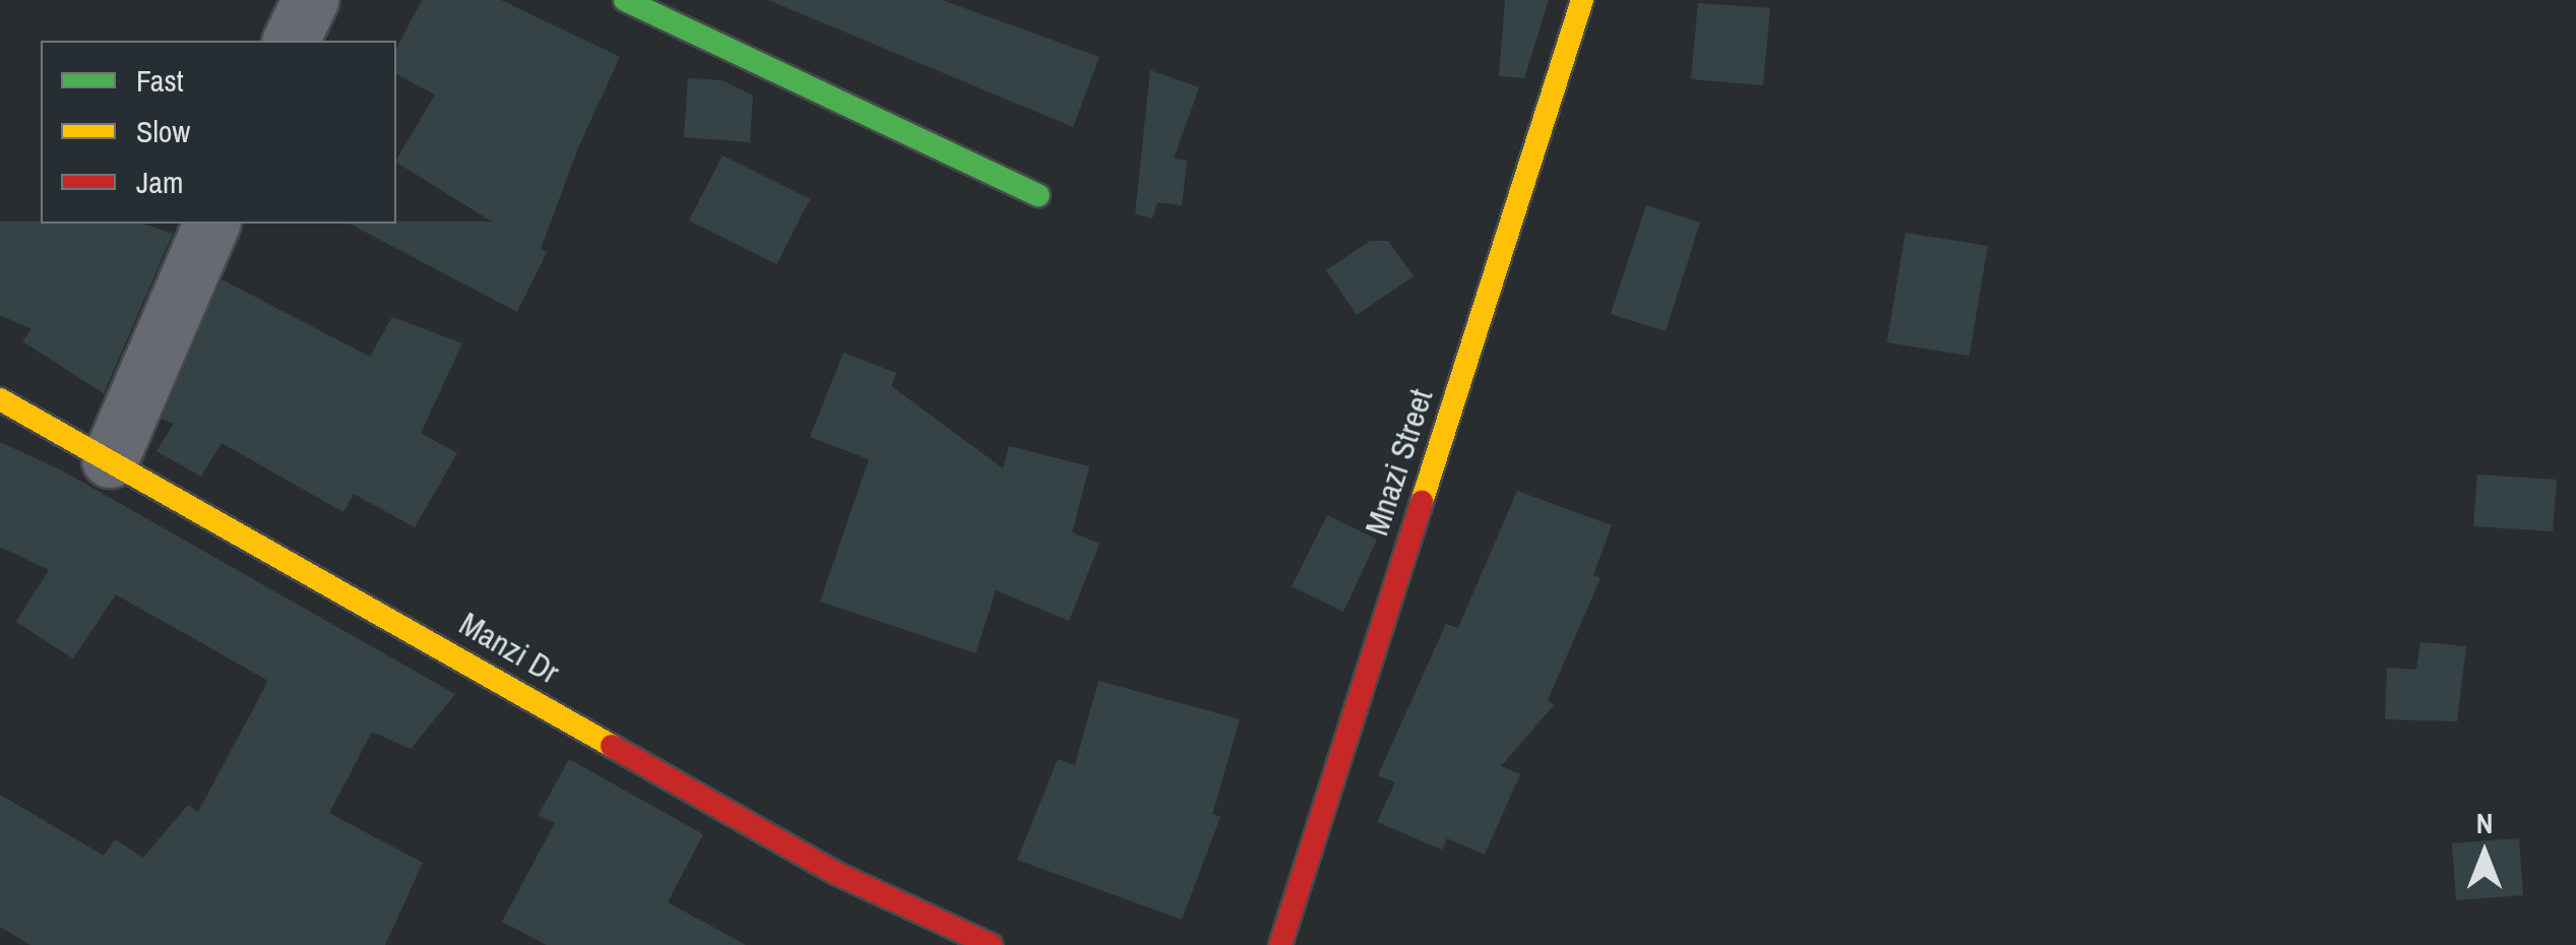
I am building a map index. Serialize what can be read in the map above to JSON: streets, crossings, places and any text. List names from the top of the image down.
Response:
{
  "streets": {
    "street": ["Mnazi Street", "Manzi Dr"]
  },
  "legend": ["Fast", "Slow", "Jam"],
  "north": "top"
}
